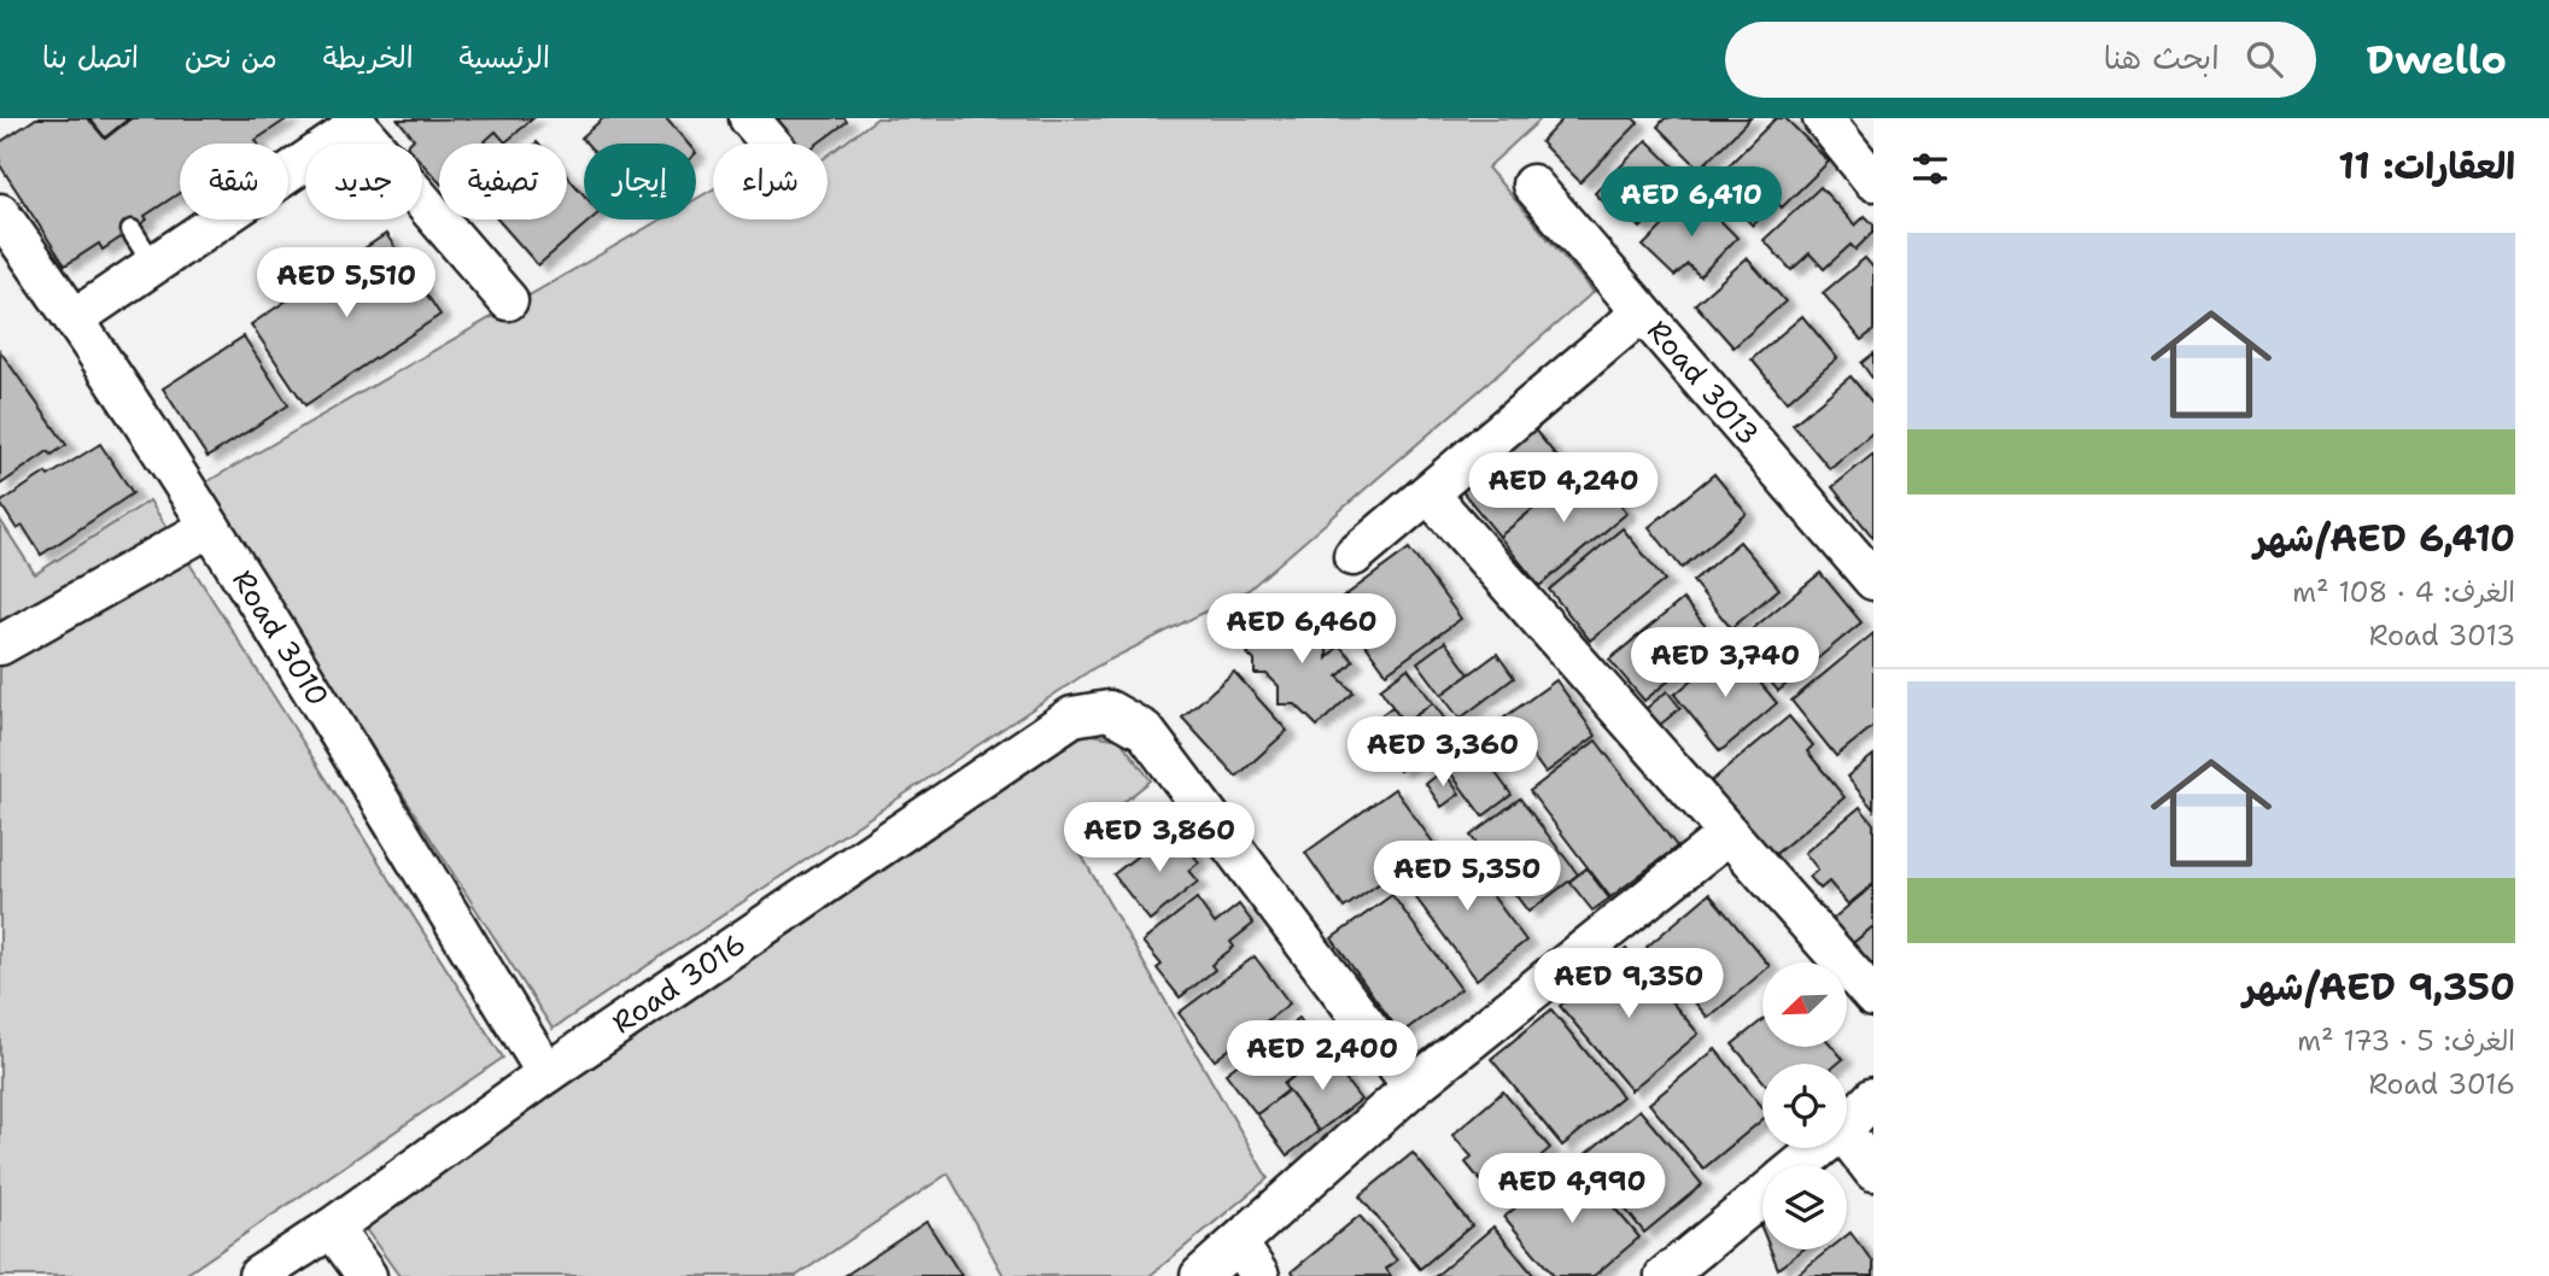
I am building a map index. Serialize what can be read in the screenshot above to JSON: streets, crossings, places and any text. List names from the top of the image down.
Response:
{
  "streets": {
    "street": ["Road 3013", "Road 3010", "Road 3016"]
  },
  "crossings": [
    ["Road 3010", "Road 3016"]
  ],
  "north": "bottom left",
  "page": {
    "header": "Dwello",
    "search": "ابحث هنا",
    "nav": [
      "الرئيسية",
      "الخريطة",
      "من نحن",
      "اتصل بنا"
    ],
    "heading": "العقارات: 11",
    "chip": [
      "شراء",
      "إيجار",
      "تصفية",
      "جديد",
      "شقة"
    ],
    "price": [
      "AED 6,410",
      "AED 5,510",
      "AED 4,240",
      "AED 6,460",
      "AED 3,740",
      "AED 3,360",
      "AED 3,860",
      "AED 5,350",
      "AED 9,350",
      "AED 2,400",
      "AED 4,990"
    ],
    "list": [
      {
        "name": "AED 6,410/شهر",
        "note": "الغرف: 4 · 108 m² · Road 3013"
      },
      {
        "name": "AED 9,350/شهر",
        "note": "الغرف: 5 · 173 m² · Road 3016"
      }
    ]
  }
}
